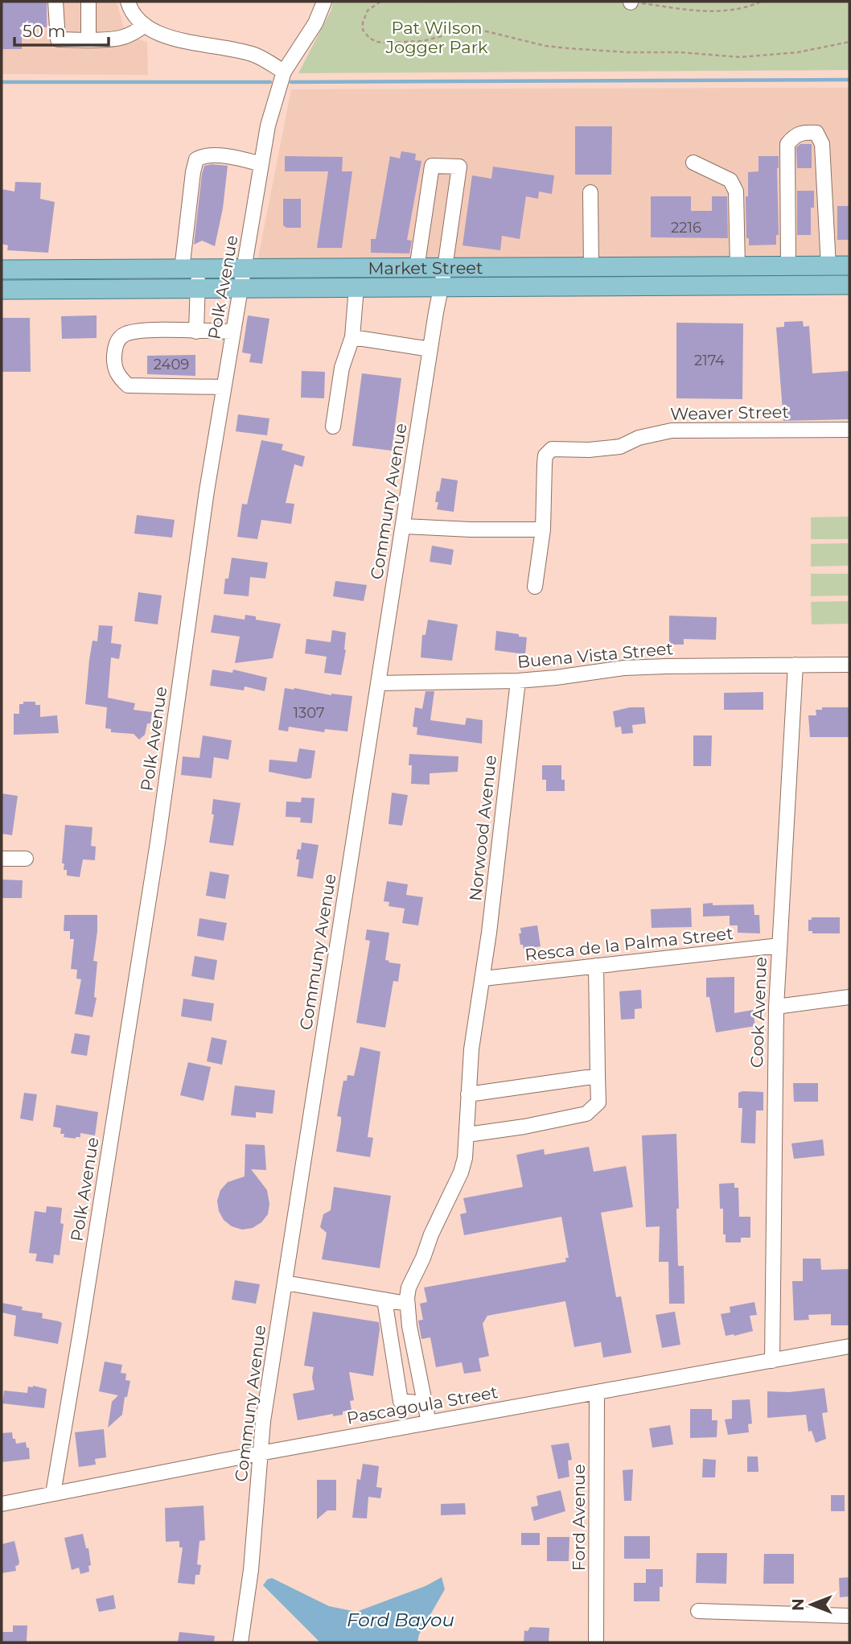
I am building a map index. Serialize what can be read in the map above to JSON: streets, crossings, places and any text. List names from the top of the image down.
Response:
{
  "streets": {
    "main road": ["Market Street"],
    "street": [
      "Polk Avenue",
      "Weaver Street",
      "Communy Avenue",
      "Buena Vista Street",
      "Norwood Avenue",
      "Resca de la Palma Street",
      "Cook Avenue",
      "Pascagoula Street",
      "Ford Avenue"
    ]
  },
  "crossings": [
    ["Market Street", "Polk Avenue"],
    ["Market Street", "Communy Avenue"],
    ["Polk Avenue", "Pascagoula Street"],
    ["Communy Avenue", "Buena Vista Street"],
    ["Communy Avenue", "Pascagoula Street"],
    ["Buena Vista Street", "Norwood Avenue"],
    ["Buena Vista Street", "Cook Avenue"],
    ["Norwood Avenue", "Resca de la Palma Street"],
    ["Resca de la Palma Street", "Cook Avenue"],
    ["Cook Avenue", "Pascagoula Street"],
    ["Pascagoula Street", "Ford Avenue"]
  ],
  "water": ["Ford Bayou"],
  "parks": ["Pat Wilson Jogger Park"],
  "house_numbers": [
    "2216",
    "2174",
    "2409",
    "1307"
  ],
  "scale_bar": "50 m",
  "north": "left"
}
